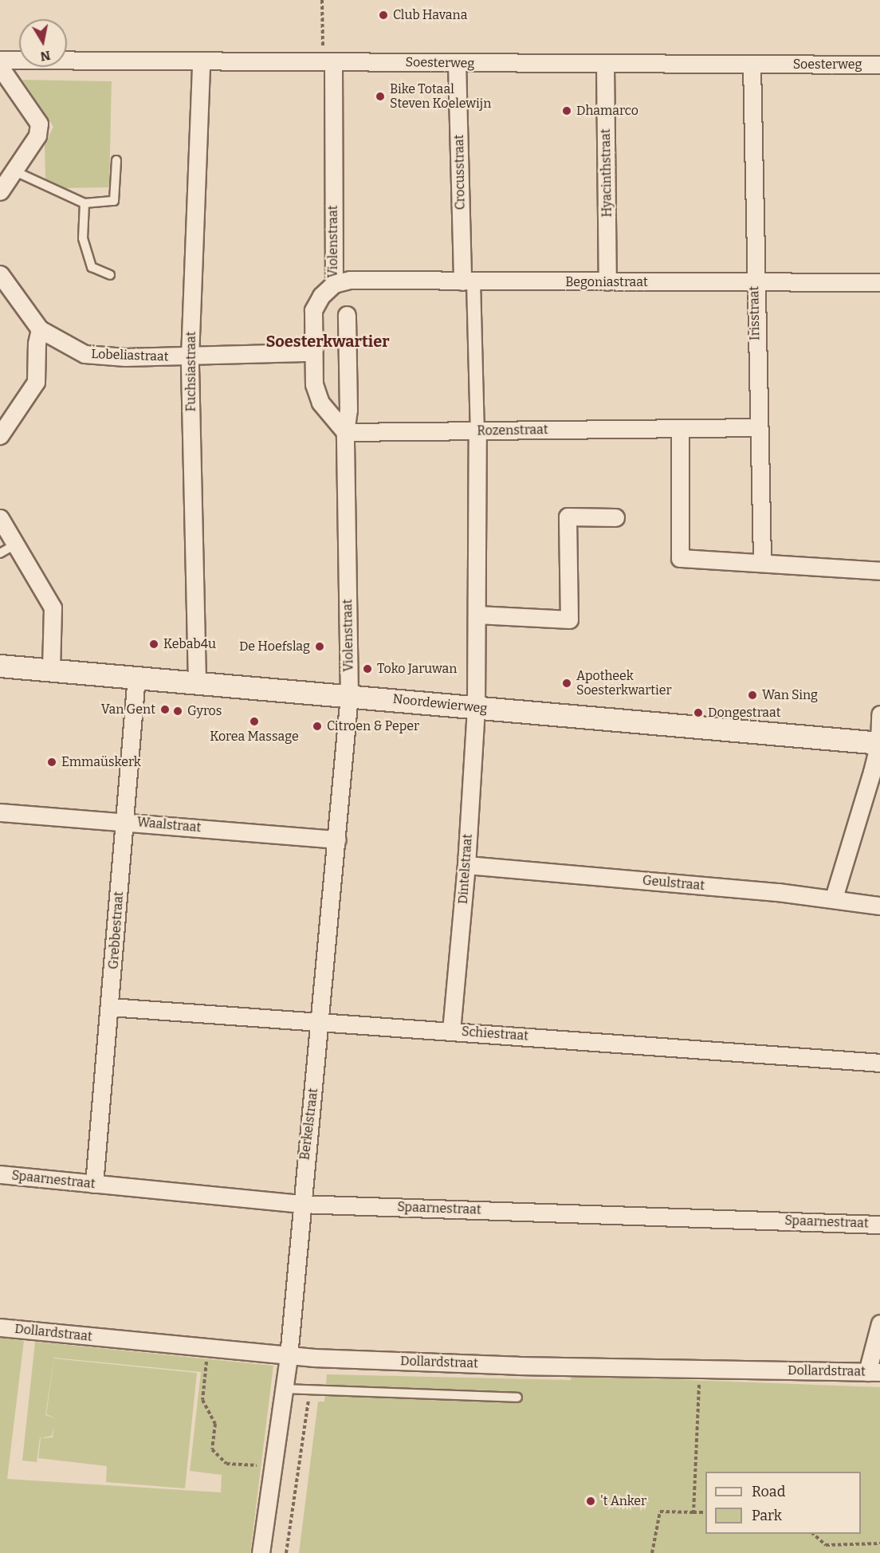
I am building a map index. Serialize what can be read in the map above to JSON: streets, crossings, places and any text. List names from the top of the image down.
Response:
{
  "streets": {
    "street": [
      "Soesterweg",
      "Crocusstraat",
      "Hyacinthstraat",
      "Violenstraat",
      "Begoniastraat",
      "Irisstraat",
      "Lobeliastraat",
      "Fuchsiastraat",
      "Rozenstraat",
      "Noordewierweg",
      "Waalstraat",
      "Dintelstraat",
      "Geulstraat",
      "Grebbestraat",
      "Schiestraat",
      "Berkelstraat",
      "Spaarnestraat",
      "Dollardstraat"
    ]
  },
  "crossings": [
    ["Soesterweg", "Crocusstraat"],
    ["Soesterweg", "Hyacinthstraat"],
    ["Soesterweg", "Violenstraat"],
    ["Soesterweg", "Irisstraat"],
    ["Soesterweg", "Fuchsiastraat"],
    ["Crocusstraat", "Begoniastraat"],
    ["Hyacinthstraat", "Begoniastraat"],
    ["Violenstraat", "Begoniastraat"],
    ["Violenstraat", "Lobeliastraat"],
    ["Violenstraat", "Rozenstraat"],
    ["Violenstraat", "Noordewierweg"],
    ["Violenstraat", "Berkelstraat"],
    ["Begoniastraat", "Irisstraat"],
    ["Irisstraat", "Rozenstraat"],
    ["Lobeliastraat", "Fuchsiastraat"],
    ["Fuchsiastraat", "Noordewierweg"],
    ["Rozenstraat", "Dintelstraat"],
    ["Noordewierweg", "Dintelstraat"],
    ["Noordewierweg", "Grebbestraat"],
    ["Noordewierweg", "Berkelstraat"],
    ["Waalstraat", "Grebbestraat"],
    ["Waalstraat", "Berkelstraat"],
    ["Dintelstraat", "Geulstraat"],
    ["Dintelstraat", "Schiestraat"],
    ["Grebbestraat", "Schiestraat"],
    ["Grebbestraat", "Spaarnestraat"],
    ["Schiestraat", "Berkelstraat"],
    ["Berkelstraat", "Spaarnestraat"],
    ["Berkelstraat", "Dollardstraat"]
  ],
  "districts": ["Soesterkwartier"],
  "places": [
    "Club Havana",
    "Bike Totaal Steven Koelewijn",
    "Dhamarco",
    "Kebab4u",
    "De Hoefslag",
    "Toko Jaruwan",
    "Apotheek Soesterkwartier",
    "Wan Sing",
    "Van Gent",
    "Gyros",
    "Dongestraat",
    "Korea Massage",
    "Citroen & Peper",
    "Emmaüskerk",
    "'t Anker"
  ],
  "legend": ["Road", "Park"],
  "north": "bottom"
}
